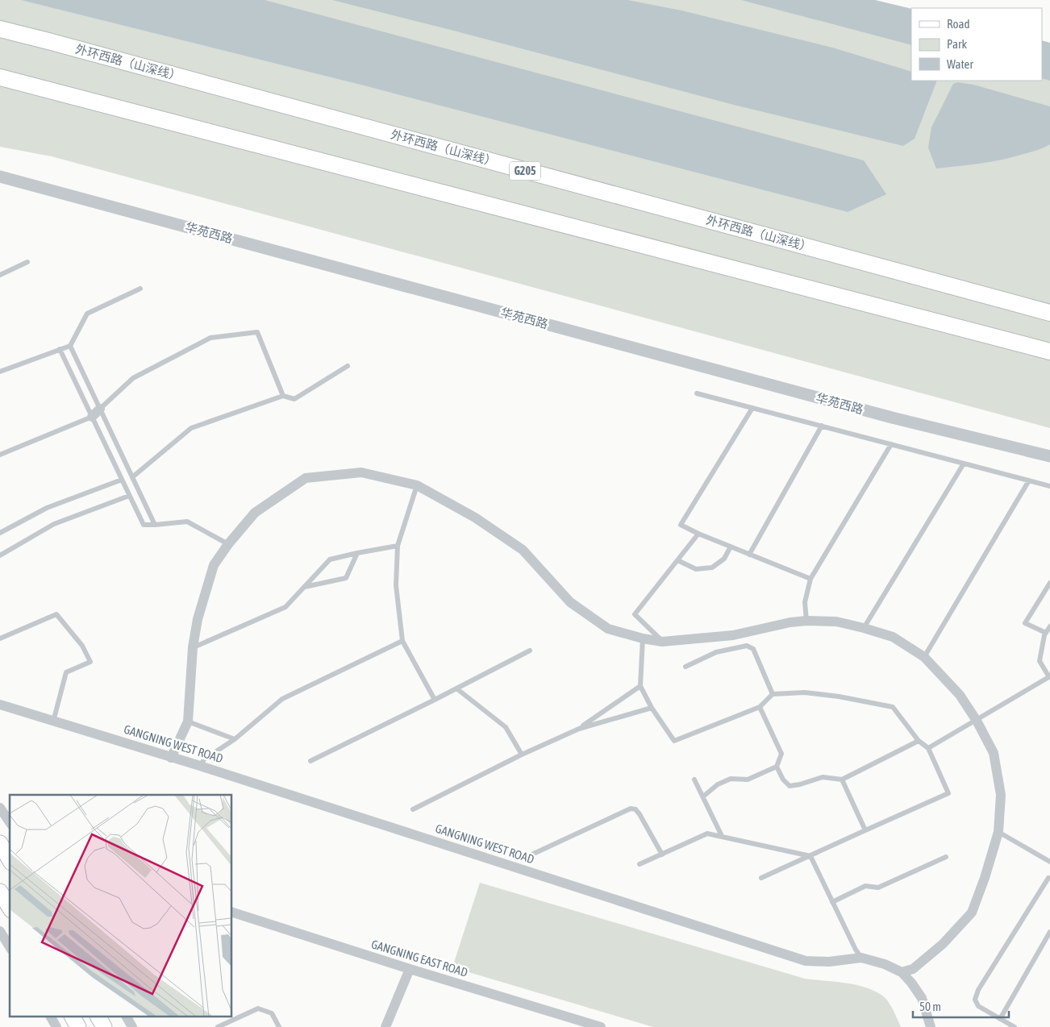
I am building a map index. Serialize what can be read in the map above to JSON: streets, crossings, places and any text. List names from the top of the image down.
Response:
{
  "streets": {
    "highway": ["外环西路（山深线）", "G205"],
    "street": ["华苑西路", "GANGNING WEST ROAD", "GANGNING EAST ROAD"]
  },
  "legend": ["Road", "Park", "Water"],
  "scale_bar": "50 m"
}
